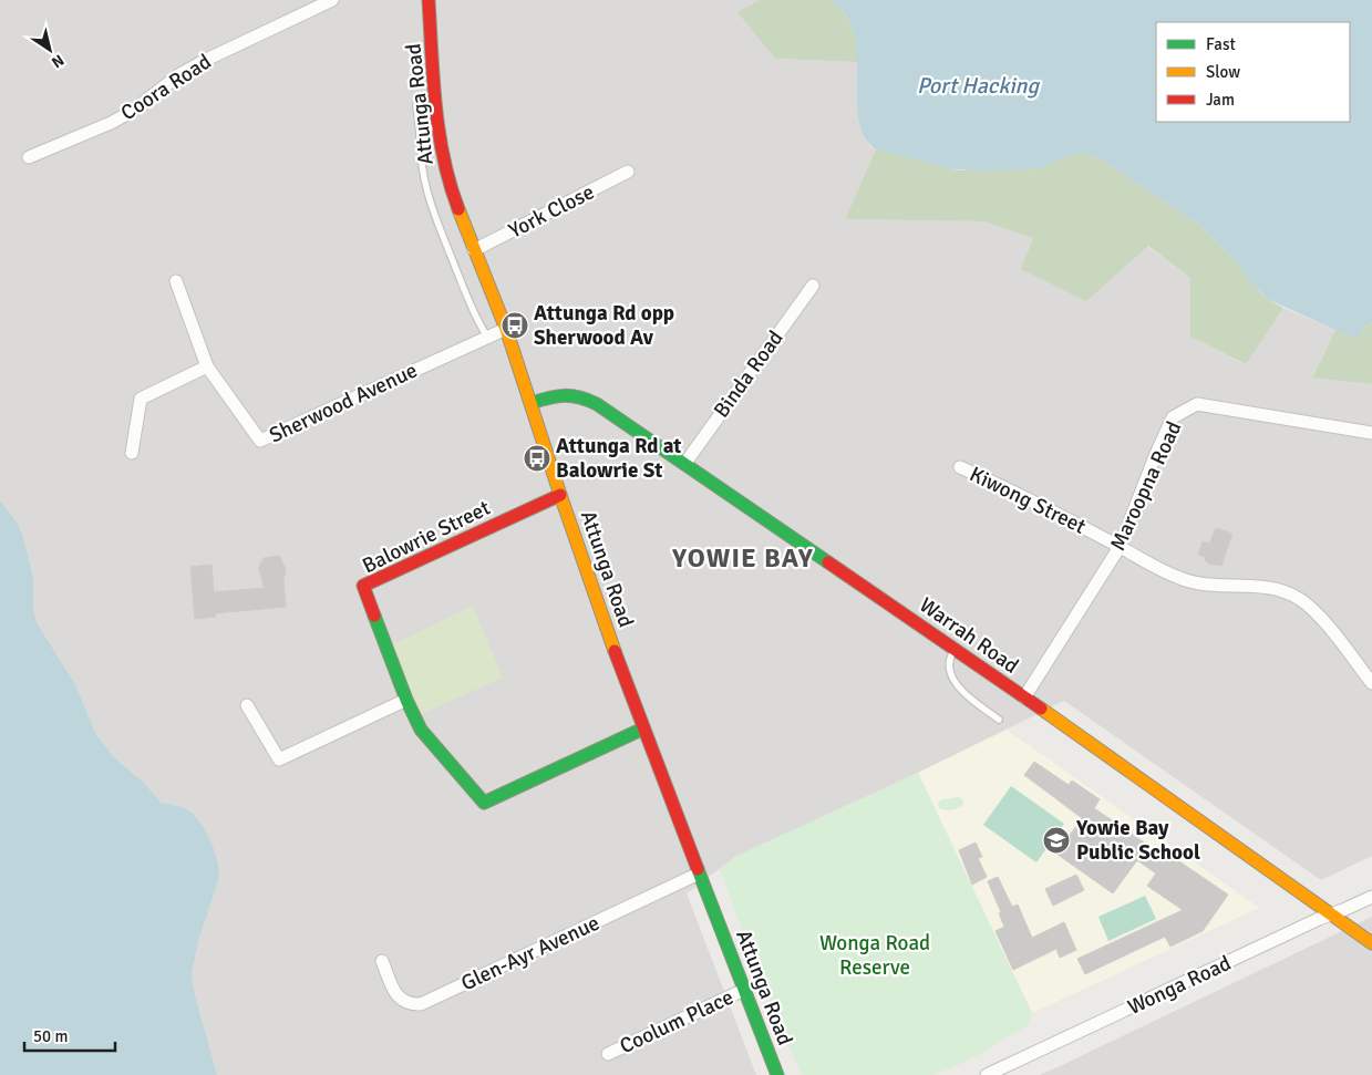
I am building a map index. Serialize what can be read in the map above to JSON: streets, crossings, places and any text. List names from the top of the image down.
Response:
{
  "streets": {
    "street": [
      "Coora Road",
      "Attunga Road",
      "York Close",
      "Binda Road",
      "Sherwood Avenue",
      "Maroopna Road",
      "Kiwong Street",
      "Balowrie Street",
      "Warrah Road",
      "Glen-Ayr Avenue",
      "Wonga Road",
      "Coolum Place"
    ]
  },
  "crossings": [
    ["Attunga Road", "York Close"],
    ["Attunga Road", "Sherwood Avenue"],
    ["Attunga Road", "Balowrie Street"],
    ["Attunga Road", "Warrah Road"],
    ["Attunga Road", "Glen-Ayr Avenue"],
    ["Attunga Road", "Coolum Place"],
    ["Binda Road", "Warrah Road"],
    ["Maroopna Road", "Kiwong Street"],
    ["Maroopna Road", "Warrah Road"],
    ["Warrah Road", "Wonga Road"]
  ],
  "districts": ["YOWIE BAY"],
  "water": ["Port Hacking"],
  "parks": ["Wonga Road Reserve"],
  "places": {
    "bus stop": ["Attunga Rd opp Sherwood Av", "Attunga Rd at Balowrie St"],
    "school or university": ["Yowie Bay Public School"]
  },
  "legend": ["Fast", "Slow", "Jam"],
  "scale_bar": "50 m",
  "north": "bottom right"
}
